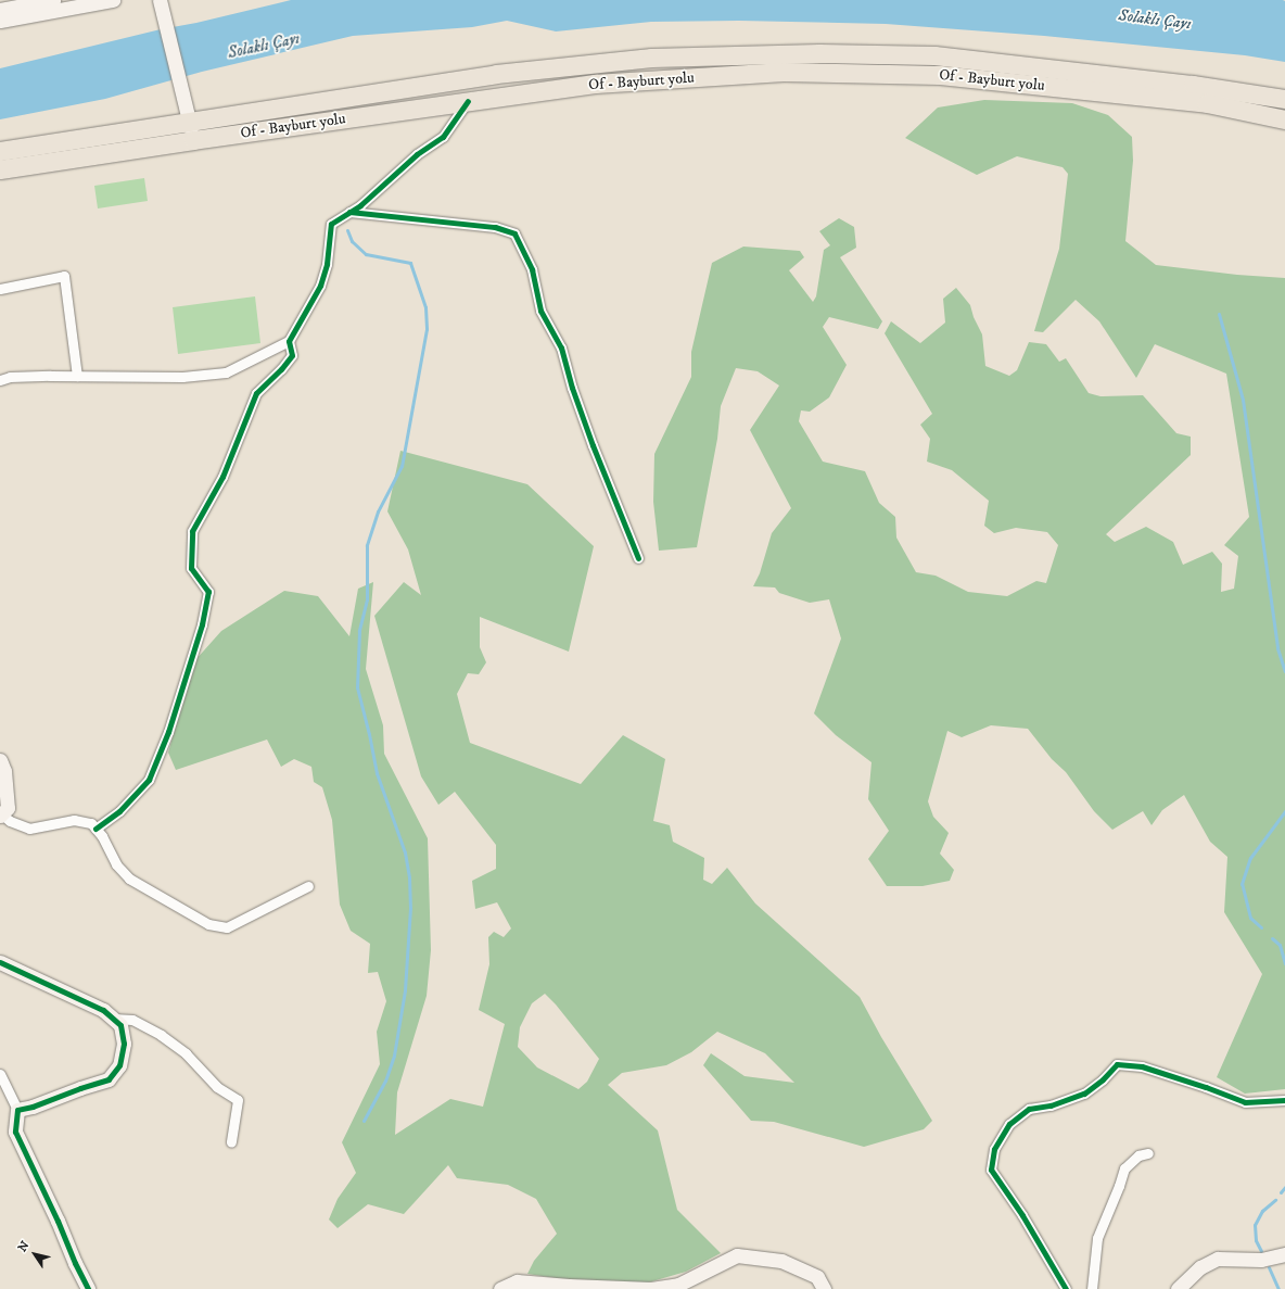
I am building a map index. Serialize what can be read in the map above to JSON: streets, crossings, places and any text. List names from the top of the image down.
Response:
{
  "streets": {
    "highway": ["Of - Bayburt yolu"]
  },
  "water": ["Solaklı Çayı"],
  "north": "top left"
}
